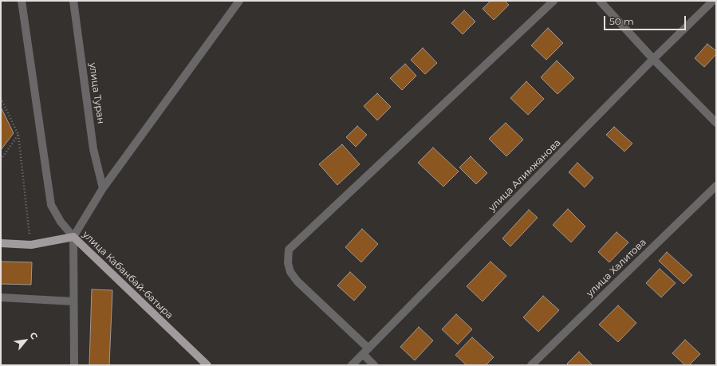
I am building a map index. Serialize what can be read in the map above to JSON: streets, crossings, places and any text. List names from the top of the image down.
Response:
{
  "streets": {
    "main road": ["улица Кабанбай-батыра"],
    "street": ["улица Туран", "улица Алимжанова", "улица Халитова"]
  },
  "scale_bar": "50 m",
  "north": "top right"
}
